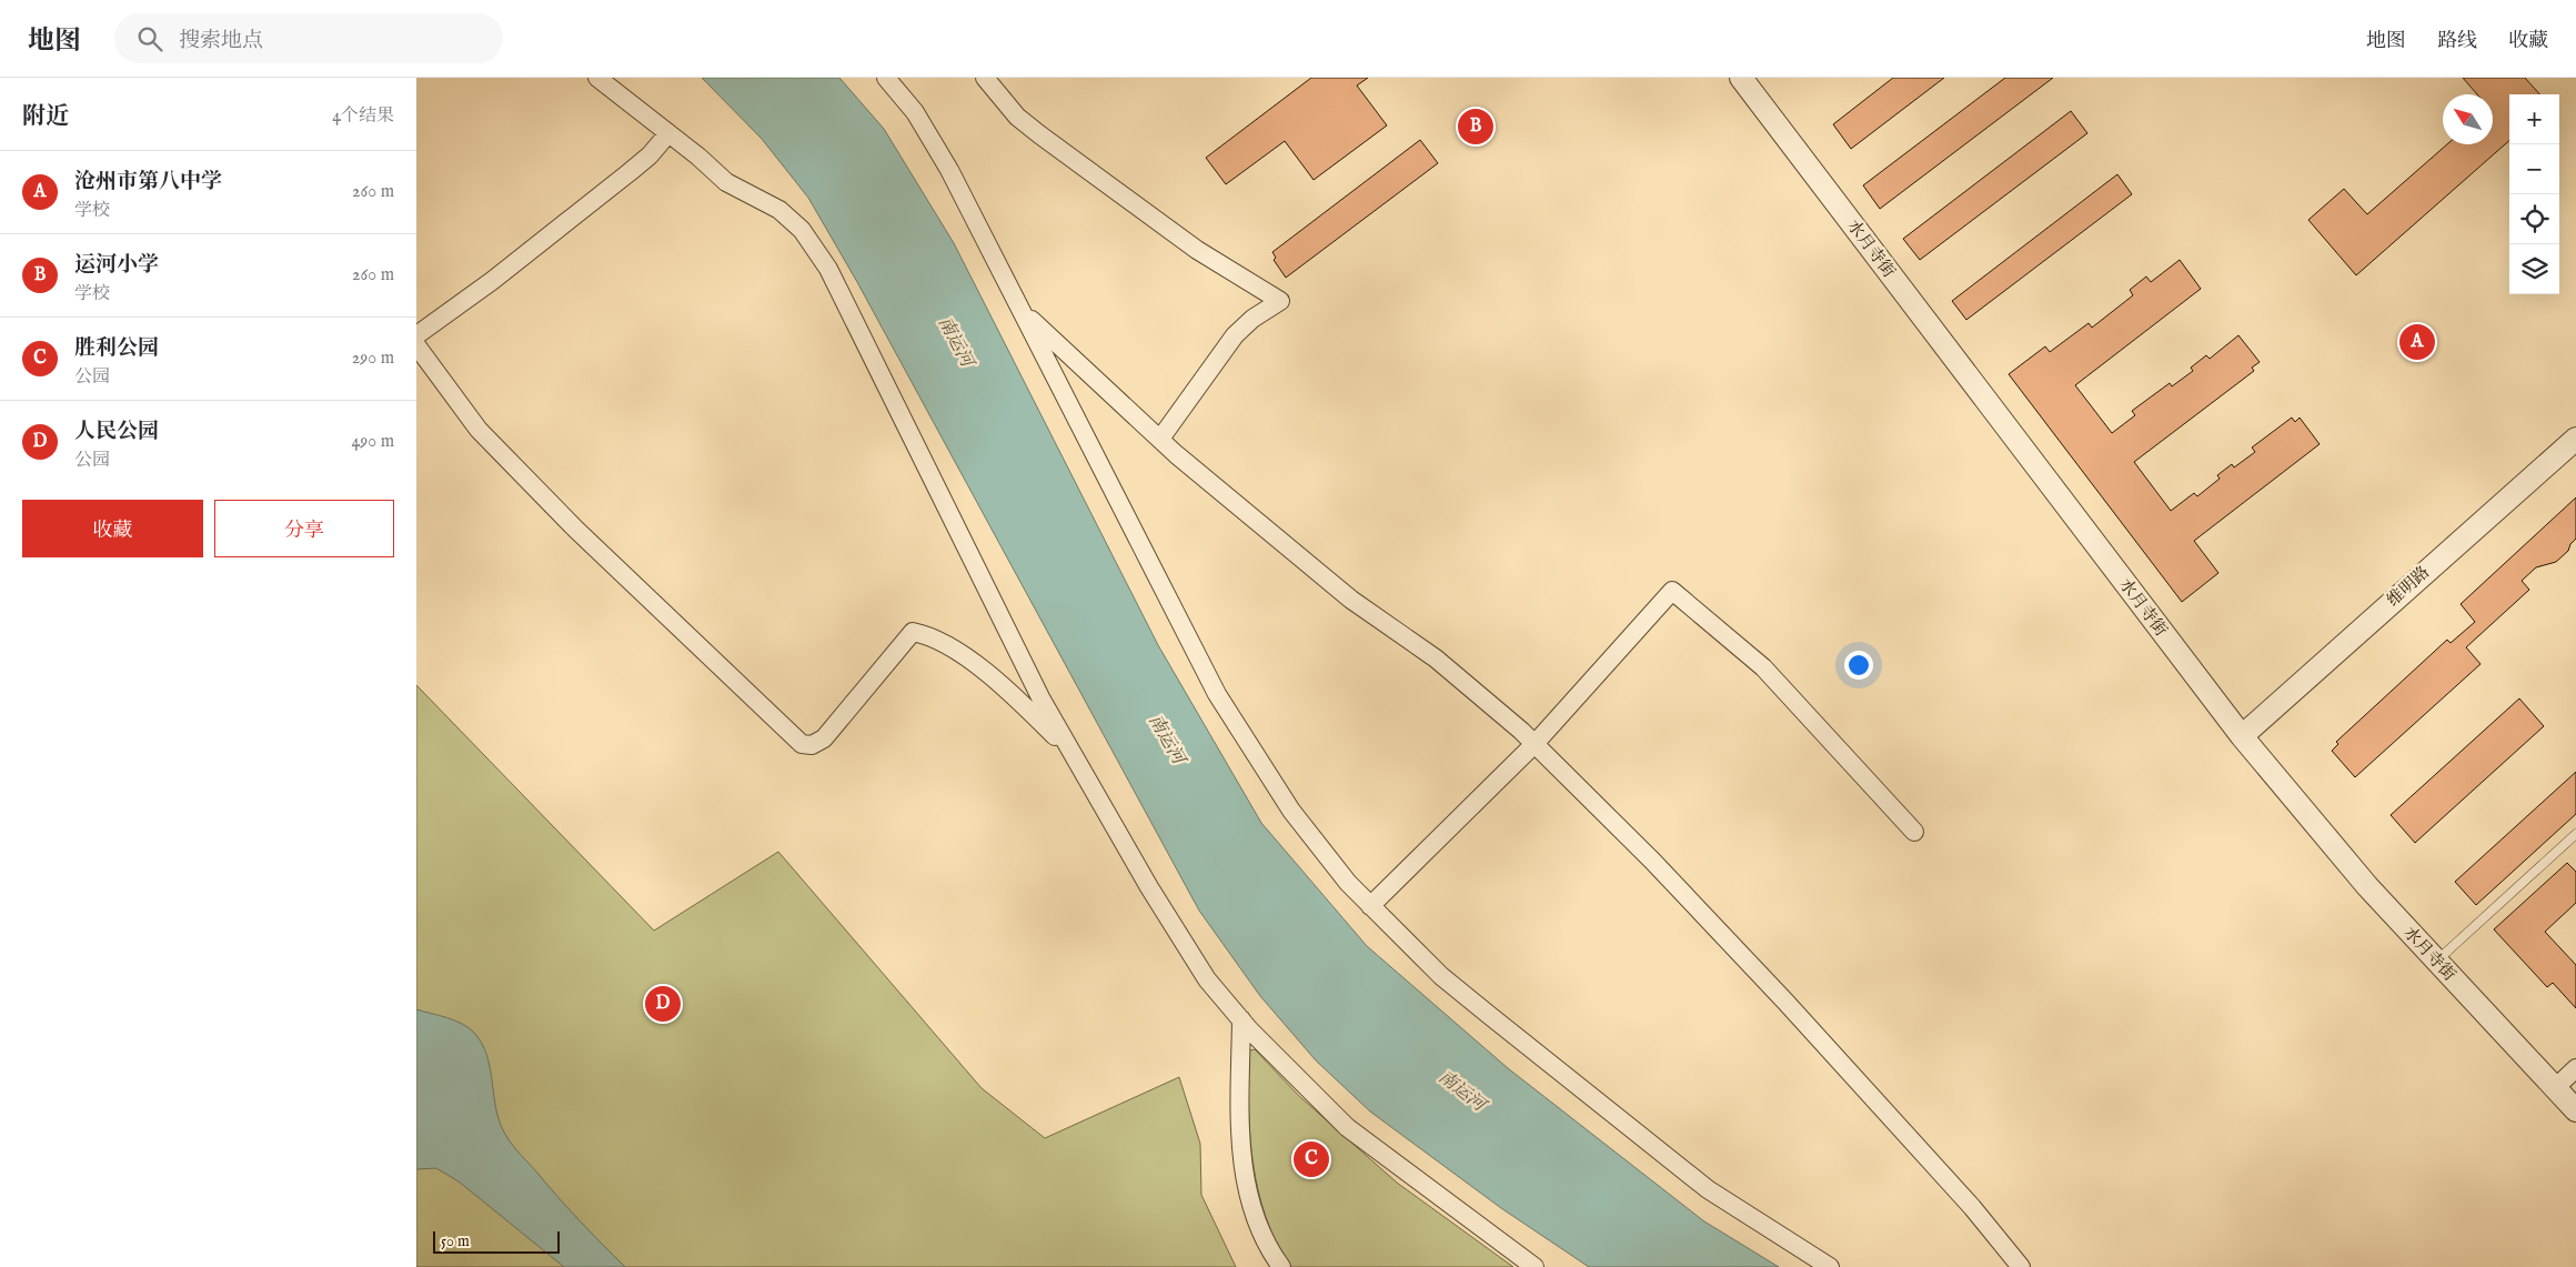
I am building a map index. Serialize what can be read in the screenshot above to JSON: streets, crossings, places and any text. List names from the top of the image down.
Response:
{
  "streets": {
    "street": ["水月寺街", "维明路"]
  },
  "crossings": [
    ["水月寺街", "维明路"]
  ],
  "water": ["南运河"],
  "scale_bar": "50 m",
  "north": "top left",
  "page": {
    "header": "地图",
    "search": "搜索地点",
    "nav": ["地图", "路线", "收藏"],
    "heading": ["附近", "4个结果"],
    "map_buttons": ["+", "−"],
    "pins": [
      "B",
      "A",
      "D",
      "C"
    ],
    "list": [
      {
        "mark": "A",
        "name": "沧州市第八中学",
        "note": "学校",
        "value": "260 m"
      },
      {
        "mark": "B",
        "name": "运河小学",
        "note": "学校",
        "value": "260 m"
      },
      {
        "mark": "C",
        "name": "胜利公园",
        "note": "公园",
        "value": "290 m"
      },
      {
        "mark": "D",
        "name": "人民公园",
        "note": "公园",
        "value": "490 m"
      }
    ],
    "buttons": ["收藏", "分享"],
    "scale": "50 m"
  }
}
